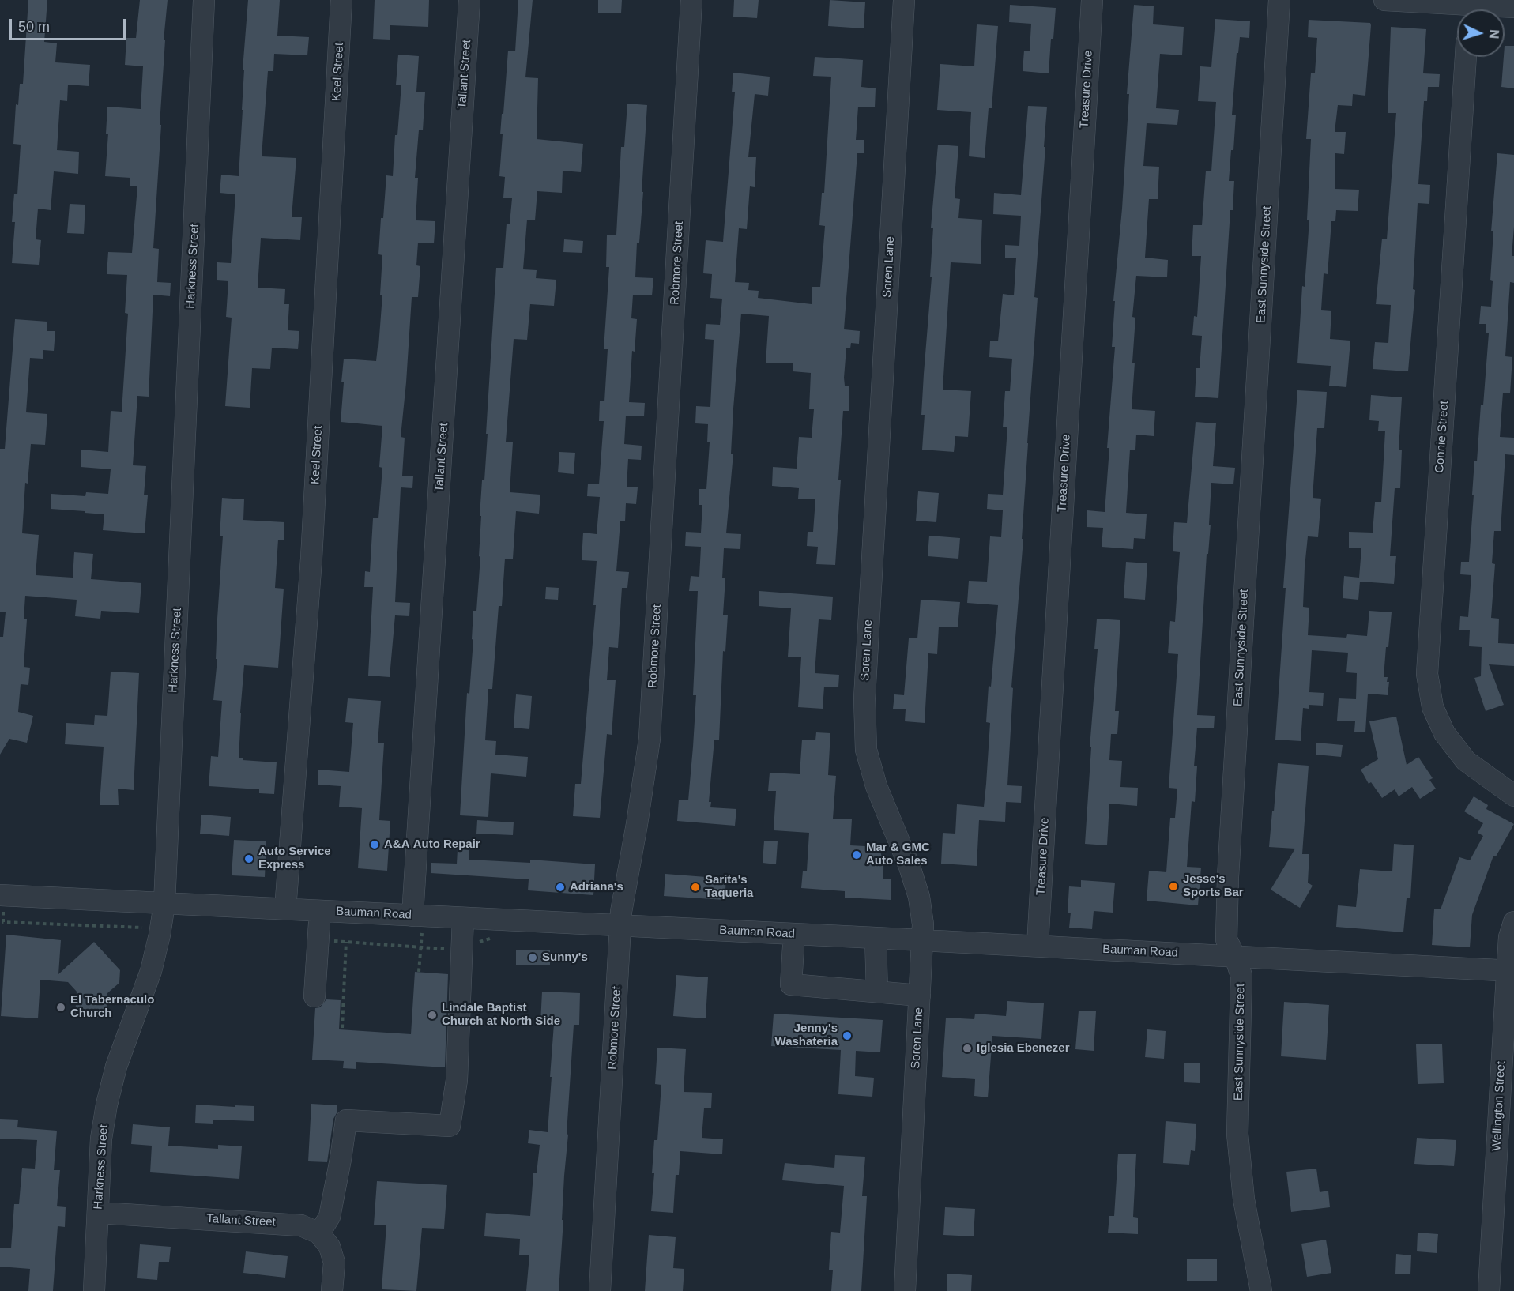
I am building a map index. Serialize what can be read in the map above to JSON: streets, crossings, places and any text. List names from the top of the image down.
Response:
{
  "streets": {
    "street": [
      "Keel Street",
      "Tallant Street",
      "Treasure Drive",
      "Robmore Street",
      "East Sunnyside Street",
      "Harkness Street",
      "Soren Lane",
      "Connie Street",
      "Bauman Road",
      "Wellington Street"
    ]
  },
  "crossings": [
    ["Keel Street", "Bauman Road"],
    ["Tallant Street", "Harkness Street"],
    ["Tallant Street", "Bauman Road"],
    ["Treasure Drive", "Bauman Road"],
    ["Robmore Street", "Bauman Road"],
    ["East Sunnyside Street", "Bauman Road"],
    ["Harkness Street", "Bauman Road"],
    ["Soren Lane", "Bauman Road"],
    ["Bauman Road", "Wellington Street"]
  ],
  "places": [
    "A&A Auto Repair",
    "Mar & GMC Auto Sales",
    "Auto Service Express",
    "Jesse's Sports Bar",
    "Adriana's",
    "Sarita's Taqueria",
    "Sunny's",
    "El Tabernaculo Church",
    "Lindale Baptist Church at North Side",
    "Jenny's Washateria",
    "Iglesia Ebenezer"
  ],
  "scale_bar": "50 m",
  "north": "right"
}
